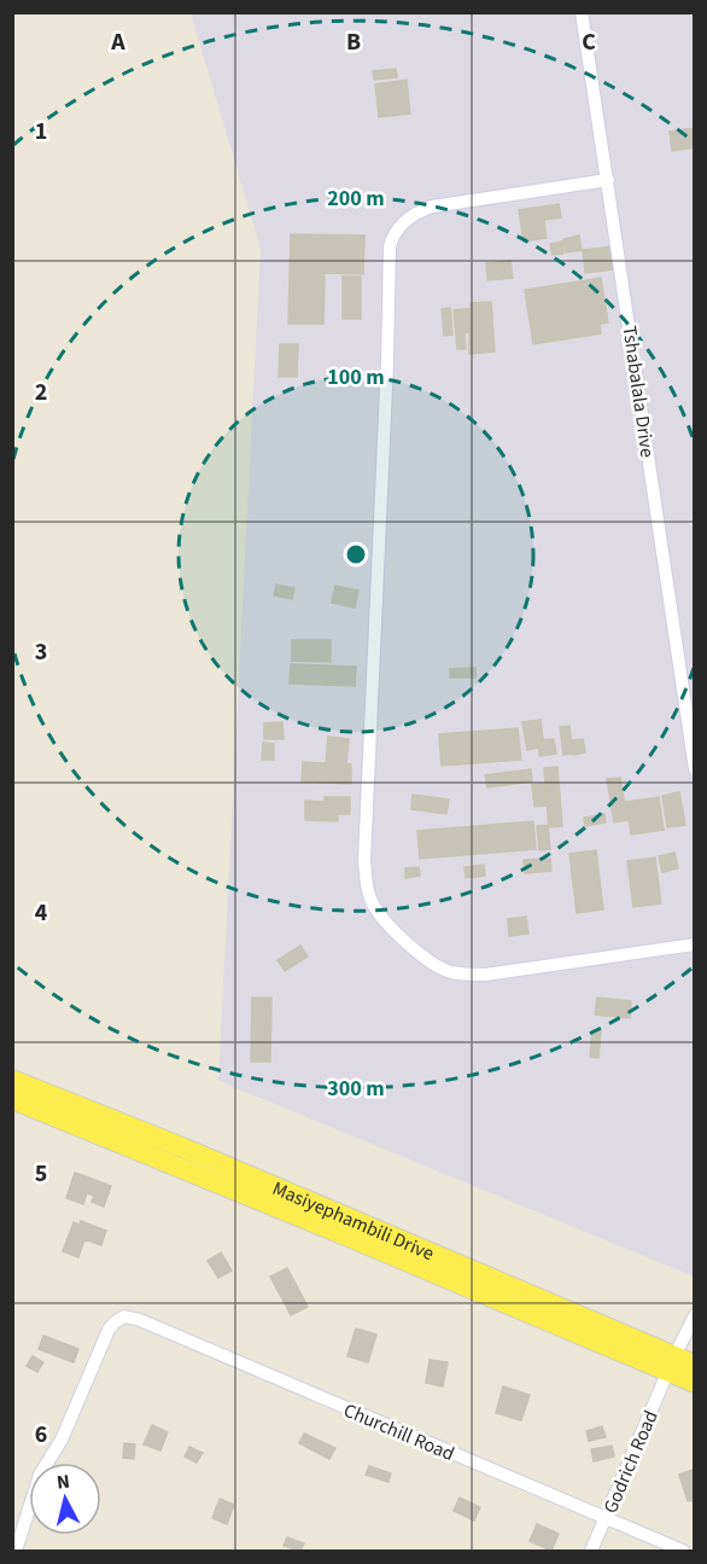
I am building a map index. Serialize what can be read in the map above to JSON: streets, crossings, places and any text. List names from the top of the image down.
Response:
{
  "streets": {
    "main road": ["Masiyephambili Drive"],
    "street": ["Tshabalala Drive", "Churchill Road", "Godrich Road"]
  },
  "crossings": [
    ["Masiyephambili Drive", "Godrich Road"],
    ["Churchill Road", "Godrich Road"]
  ],
  "north": "top",
  "grid": {
    "columns": ["A", "B", "C"],
    "rows": [
      "1",
      "2",
      "3",
      "4",
      "5",
      "6"
    ]
  },
  "rings": ["200 m", "100 m", "300 m"]
}
